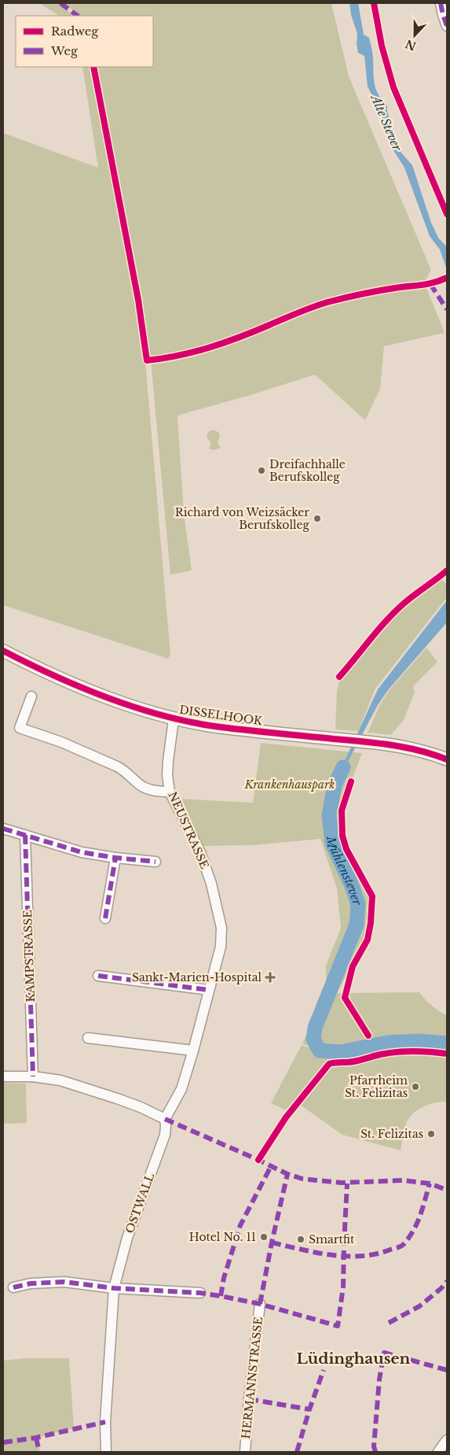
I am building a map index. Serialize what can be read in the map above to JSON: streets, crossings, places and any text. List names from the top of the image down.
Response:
{
  "streets": {
    "main road": ["DISSELHOOK"],
    "street": [
      "NEUSTRASSE",
      "KAMPSTRASSE",
      "OSTWALL",
      "HERMANNSTRASSE"
    ]
  },
  "crossings": [
    ["DISSELHOOK", "NEUSTRASSE"],
    ["NEUSTRASSE", "OSTWALL"]
  ],
  "districts": ["Lüdinghausen"],
  "water": ["Alte Stever", "Mühlenstever"],
  "parks": ["Krankenhauspark"],
  "places": {
    "other": [
      "Dreifachhalle Berufskolleg",
      "Richard von Weizsäcker Berufskolleg",
      "Pfarrheim St. Felizitas",
      "St. Felizitas",
      "Hotel No. 11",
      "Smartfit"
    ],
    "health": ["Sankt-Marien-Hospital"]
  },
  "legend": ["Radweg", "Weg"],
  "north": "bottom"
}
